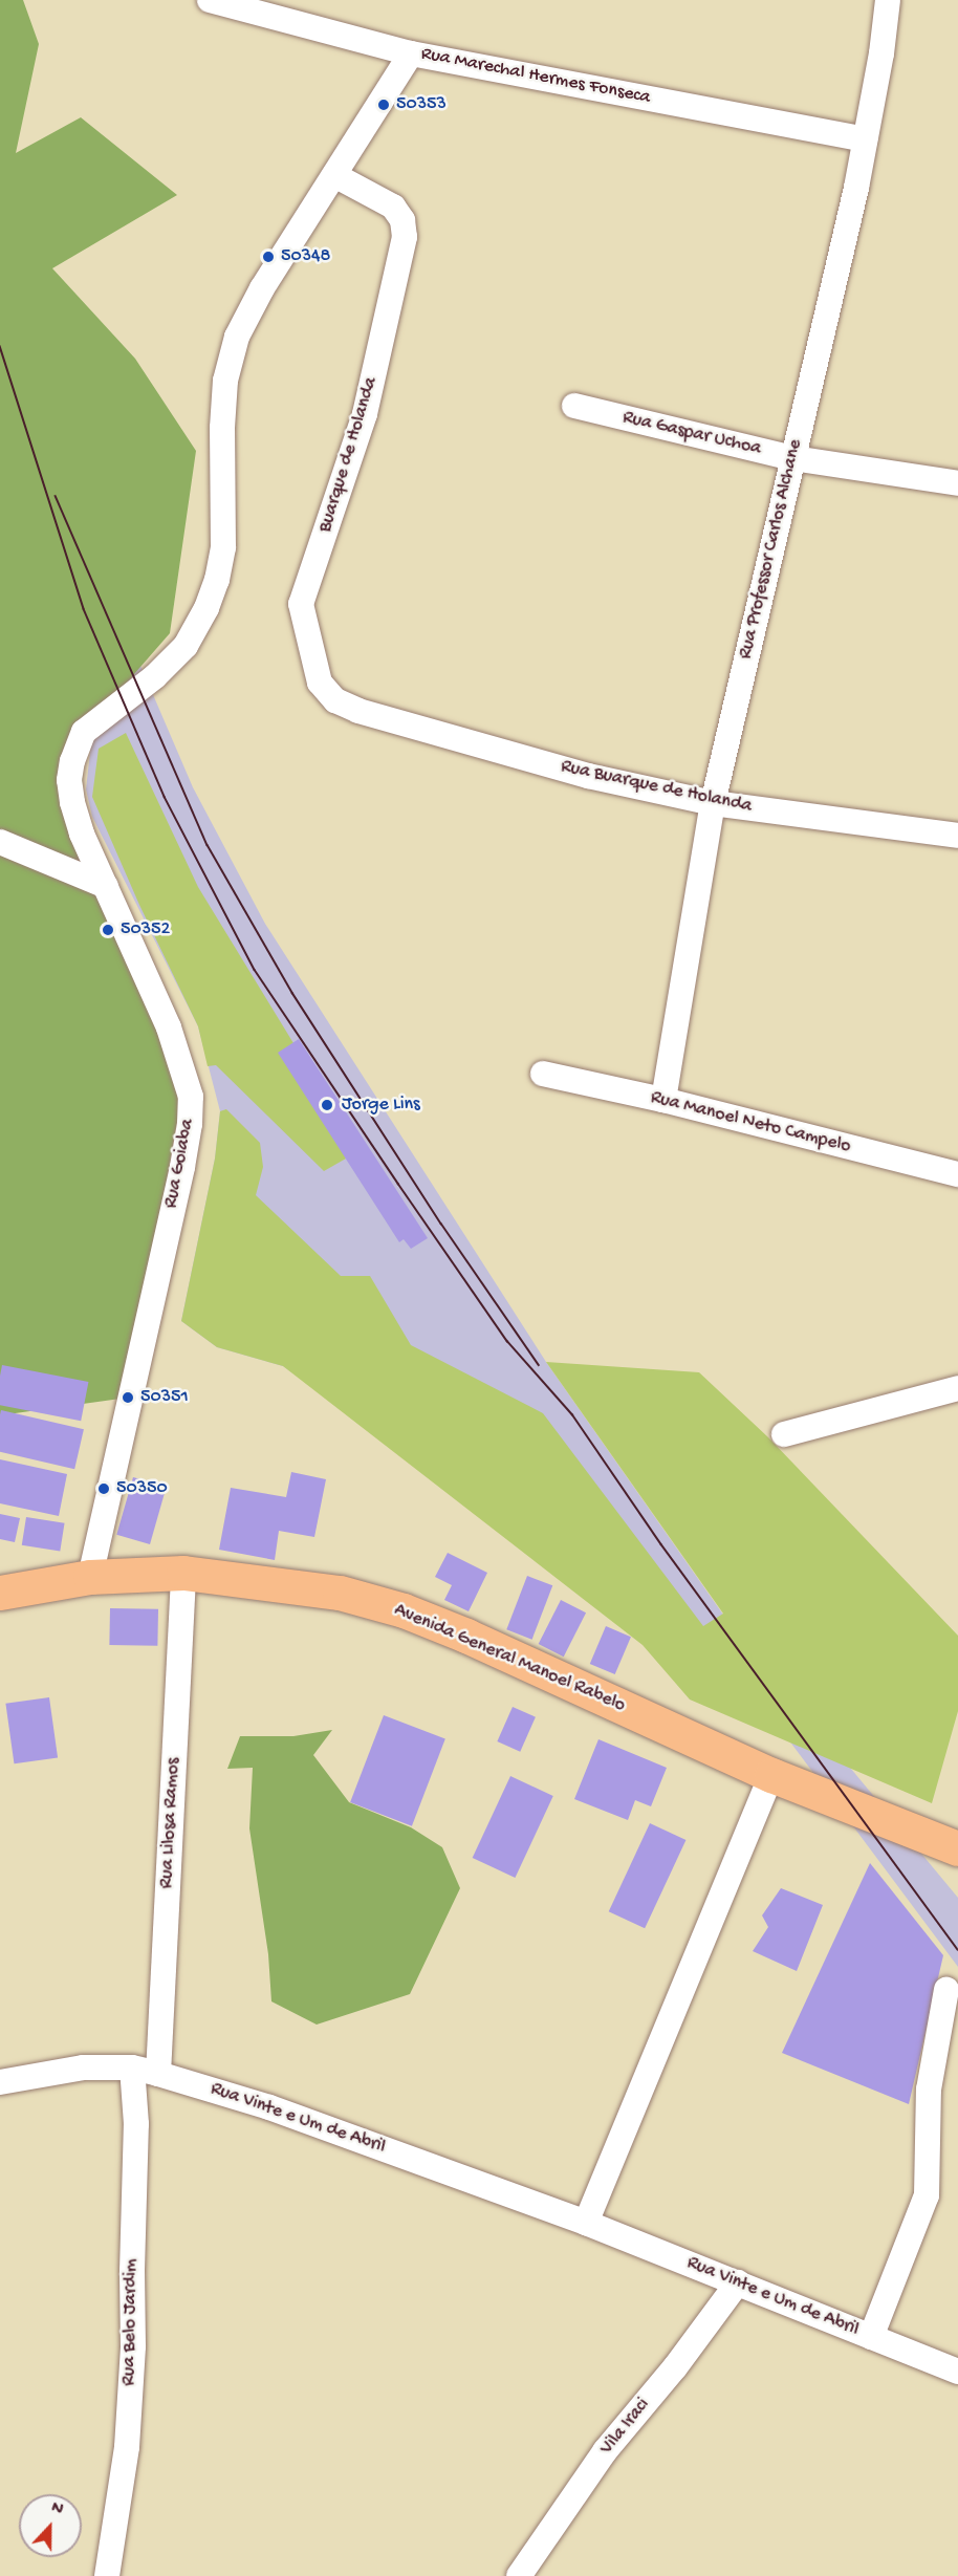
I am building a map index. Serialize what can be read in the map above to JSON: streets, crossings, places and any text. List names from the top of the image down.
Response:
{
  "streets": {
    "main road": ["Avenida General Manoel Rabelo"],
    "street": [
      "Rua Marechal Hermes Fonseca",
      "Rua Gaspar Uchoa",
      "Buarque de Holanda",
      "Rua Professor Carlos Alchane",
      "Rua Buarque de Holanda",
      "Rua Manoel Neto Campelo",
      "Rua Goiaba",
      "Rua Lilosa Ramos",
      "Rua Vinte e Um de Abril",
      "Rua Belo Jardim",
      "Vila Iraci"
    ]
  },
  "crossings": [
    ["Rua Marechal Hermes Fonseca", "Rua Professor Carlos Alchane"],
    ["Rua Gaspar Uchoa", "Rua Professor Carlos Alchane"],
    ["Buarque de Holanda", "Rua Buarque de Holanda"],
    ["Buarque de Holanda", "Rua Goiaba"],
    ["Rua Professor Carlos Alchane", "Rua Buarque de Holanda"],
    ["Rua Professor Carlos Alchane", "Rua Manoel Neto Campelo"],
    ["Rua Goiaba", "Avenida General Manoel Rabelo"],
    ["Avenida General Manoel Rabelo", "Rua Lilosa Ramos"],
    ["Rua Lilosa Ramos", "Rua Vinte e Um de Abril"],
    ["Rua Vinte e Um de Abril", "Rua Belo Jardim"],
    ["Rua Vinte e Um de Abril", "Vila Iraci"]
  ],
  "places": [
    "50353",
    "50348",
    "50352",
    "Jorge Lins",
    "50351",
    "50350"
  ],
  "north": "top"
}
